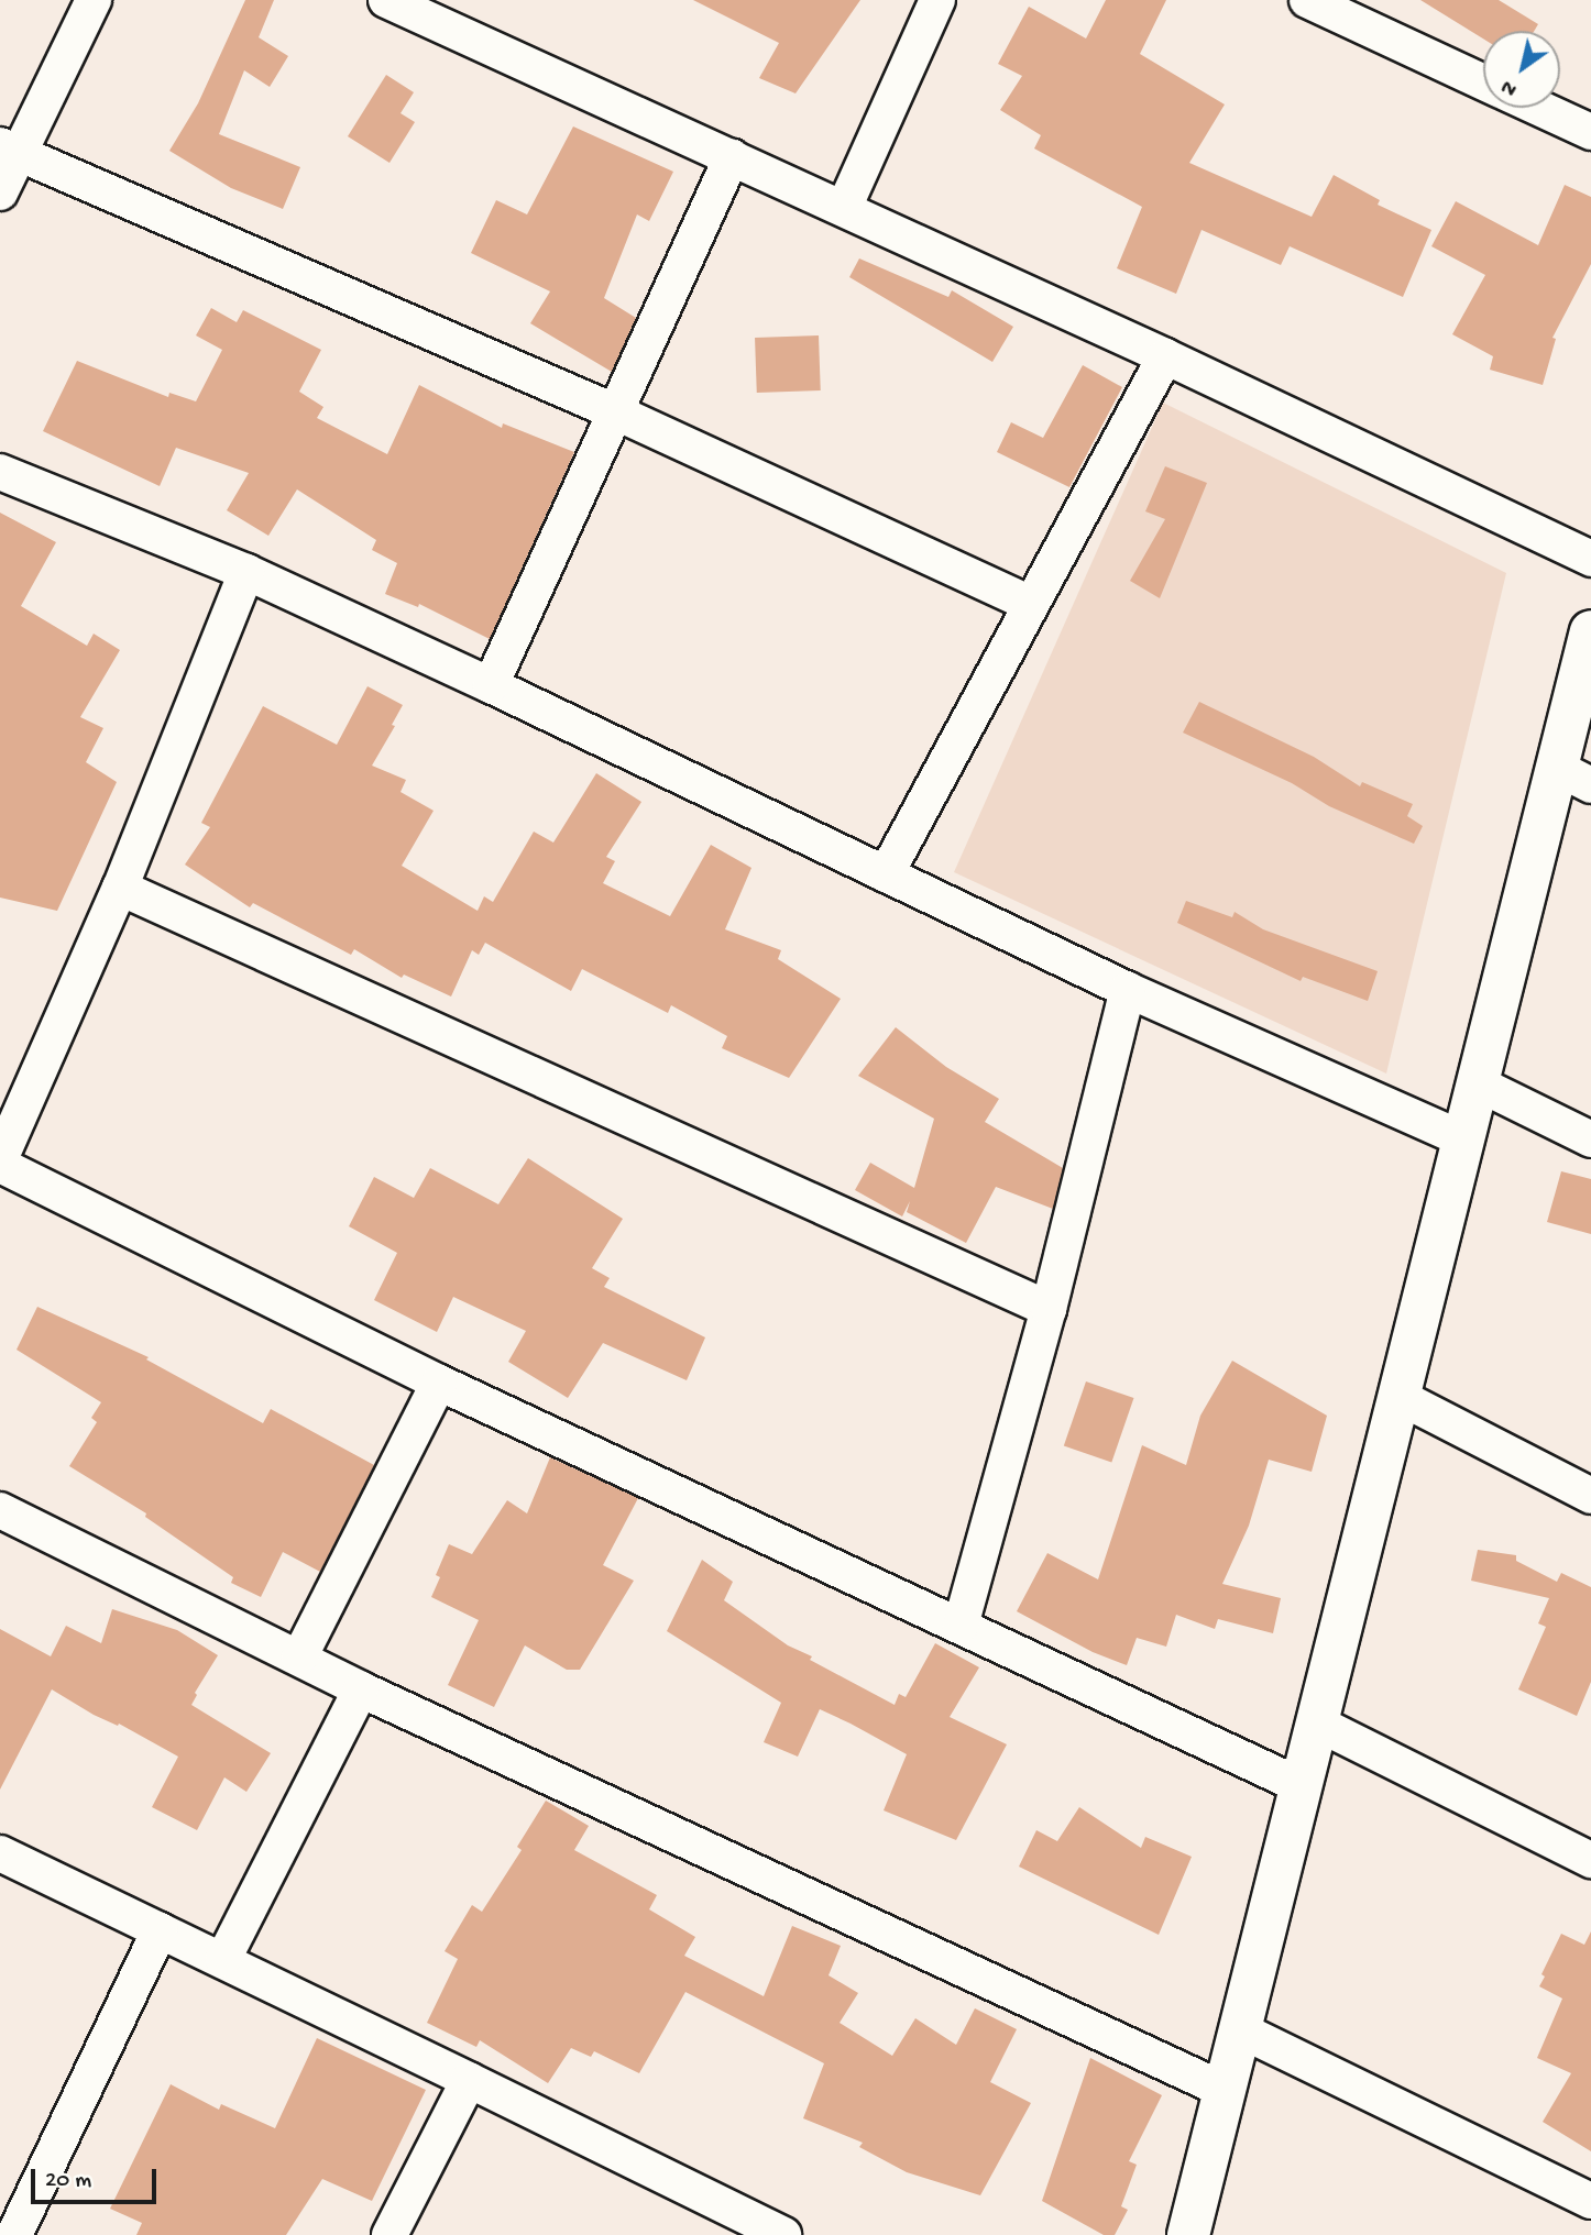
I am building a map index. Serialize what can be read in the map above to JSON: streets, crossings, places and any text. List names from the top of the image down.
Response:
{
  "scale_bar": "20 m",
  "north": "bottom left"
}
